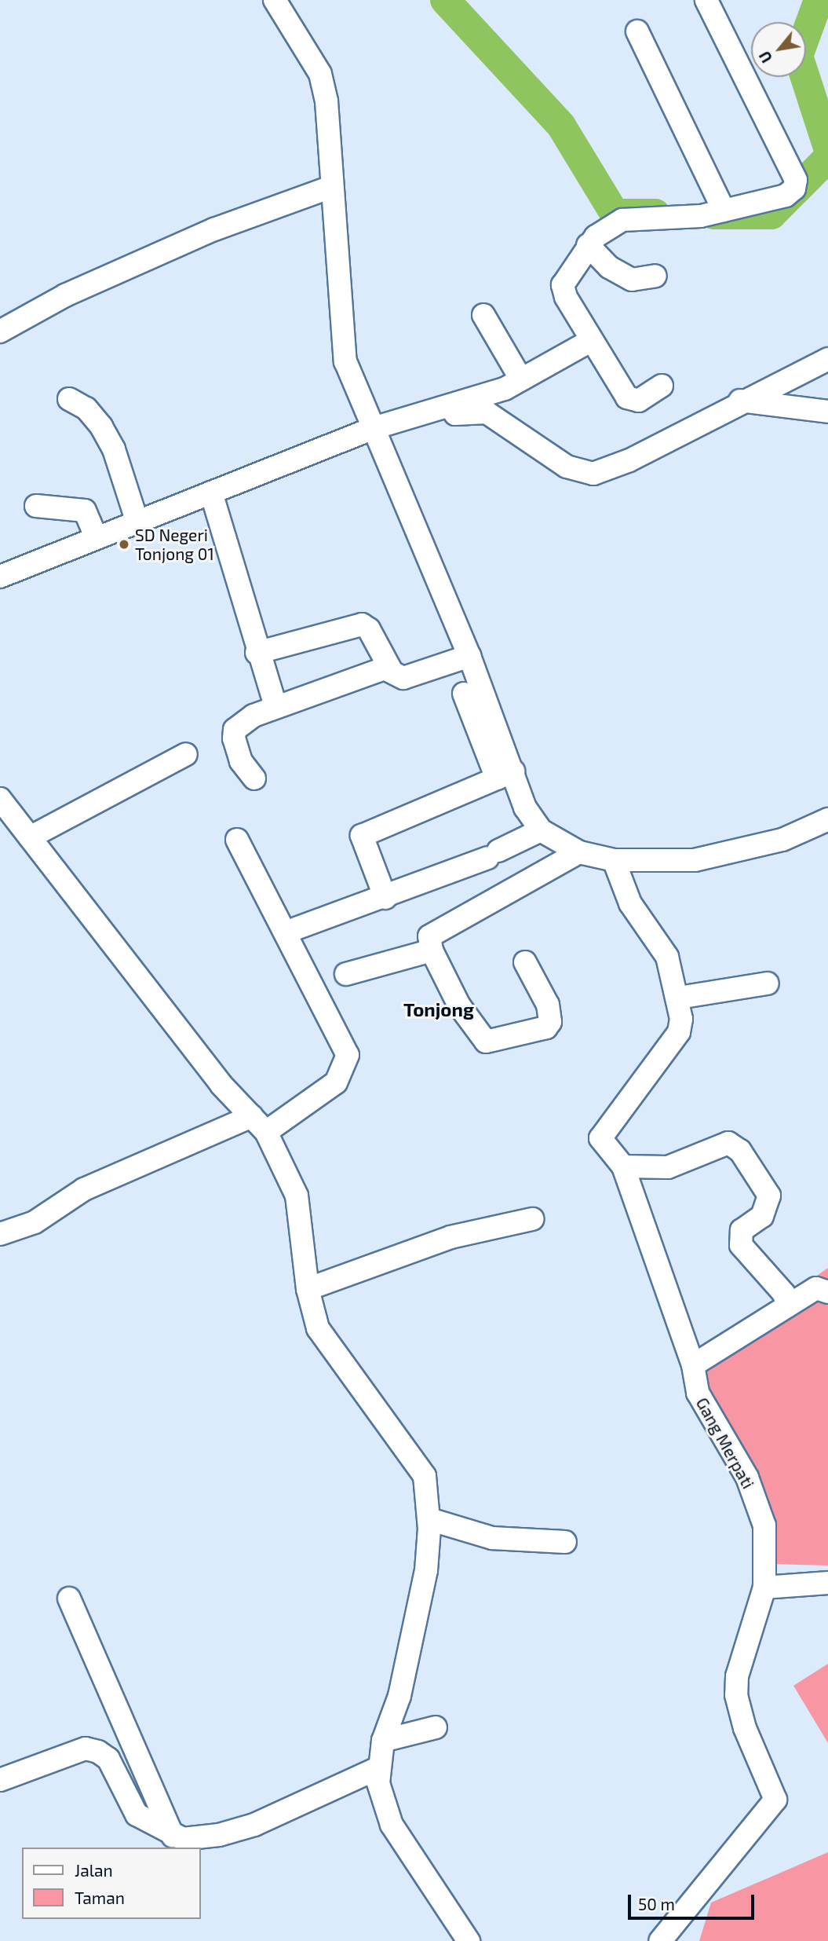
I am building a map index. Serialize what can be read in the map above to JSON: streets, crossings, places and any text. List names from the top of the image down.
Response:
{
  "streets": {
    "street": ["Gang Merpati"]
  },
  "districts": ["Tonjong"],
  "places": ["SD Negeri Tonjong 01"],
  "legend": ["Jalan", "Taman"],
  "scale_bar": "50 m",
  "north": "bottom left"
}
